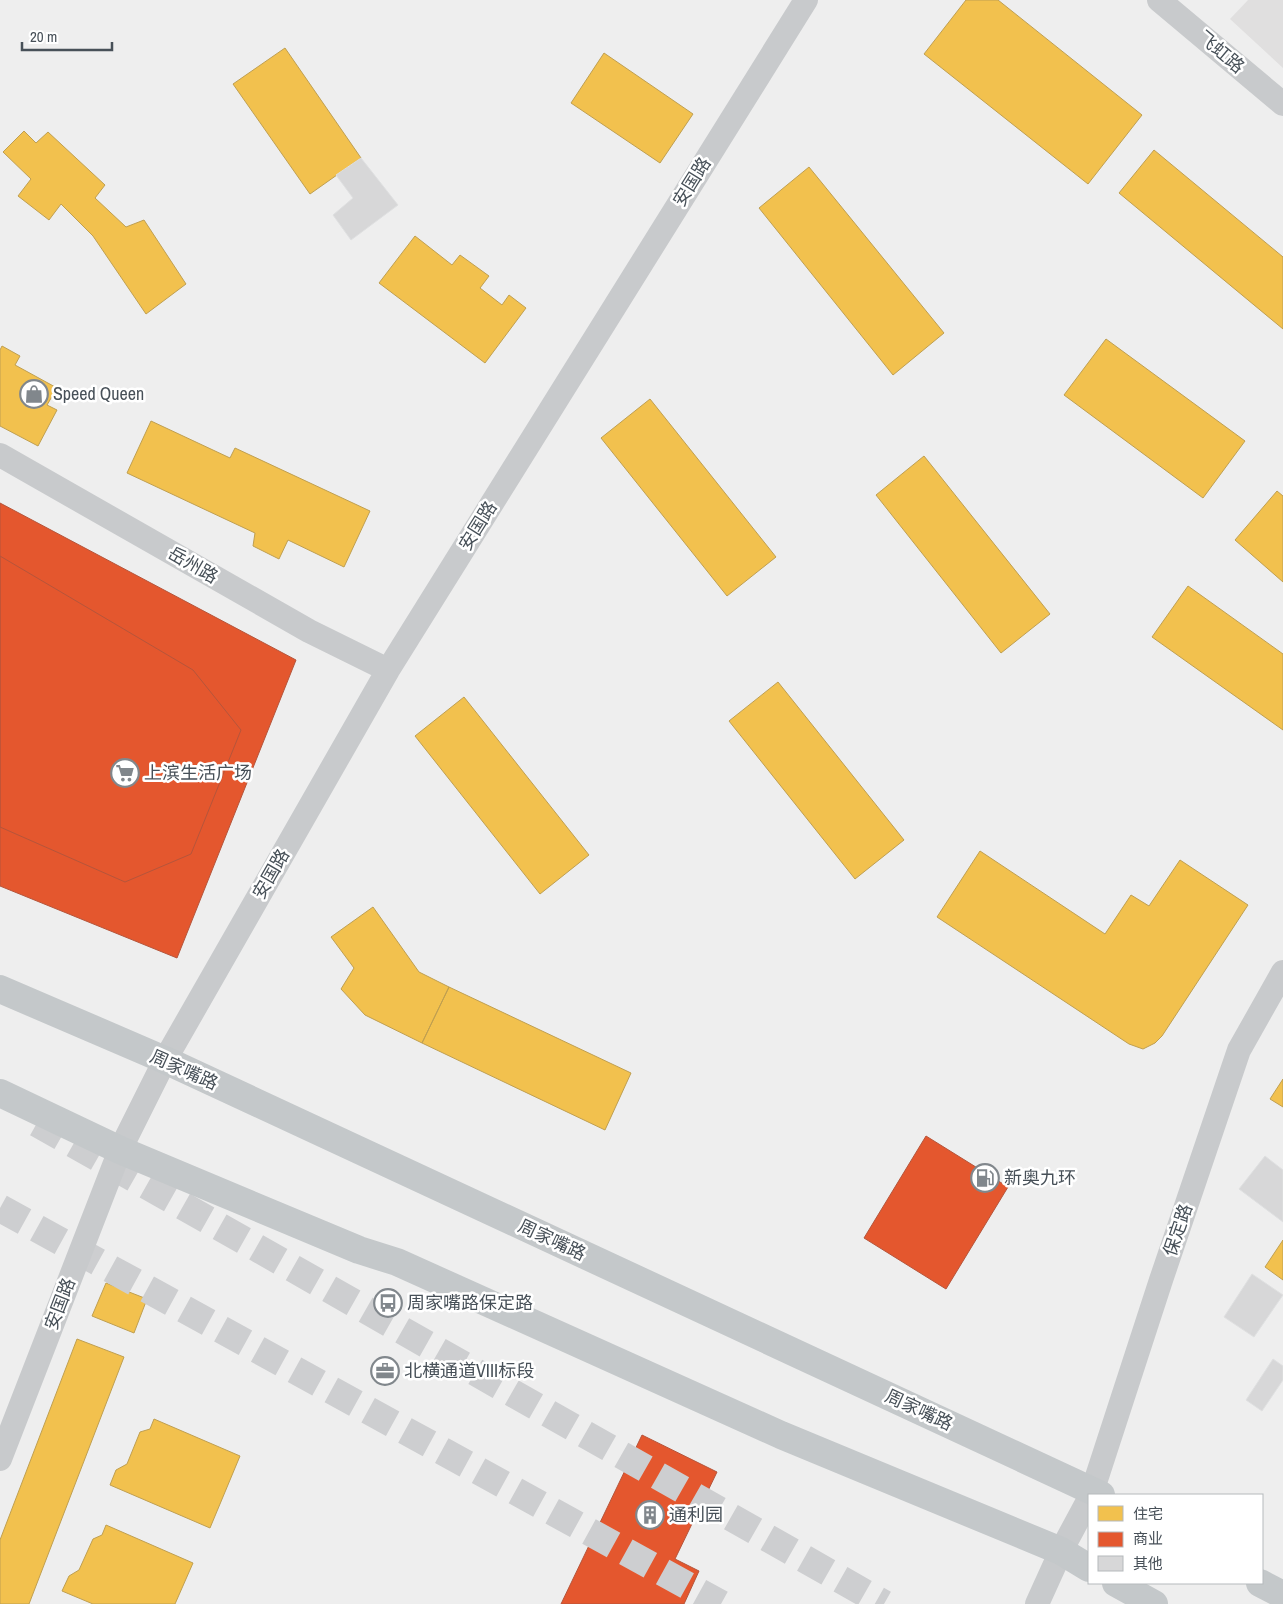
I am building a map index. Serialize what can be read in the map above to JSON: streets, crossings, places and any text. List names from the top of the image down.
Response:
{
  "streets": {
    "main road": ["周家嘴路"],
    "street": [
      "飞虹路",
      "安国路",
      "岳州路",
      "保定路"
    ]
  },
  "crossings": [
    ["安国路", "岳州路"],
    ["安国路", "周家嘴路"]
  ],
  "places": {
    "shop": ["Speed Queen"],
    "supermarket": ["上滨生活广场"],
    "fuel station": ["新奥九环"],
    "bus stop": ["周家嘴路保定路"],
    "office": ["北横通道VIII标段"],
    "building": ["通利园"]
  },
  "legend": ["住宅", "商业", "其他"],
  "scale_bar": "20 m"
}
